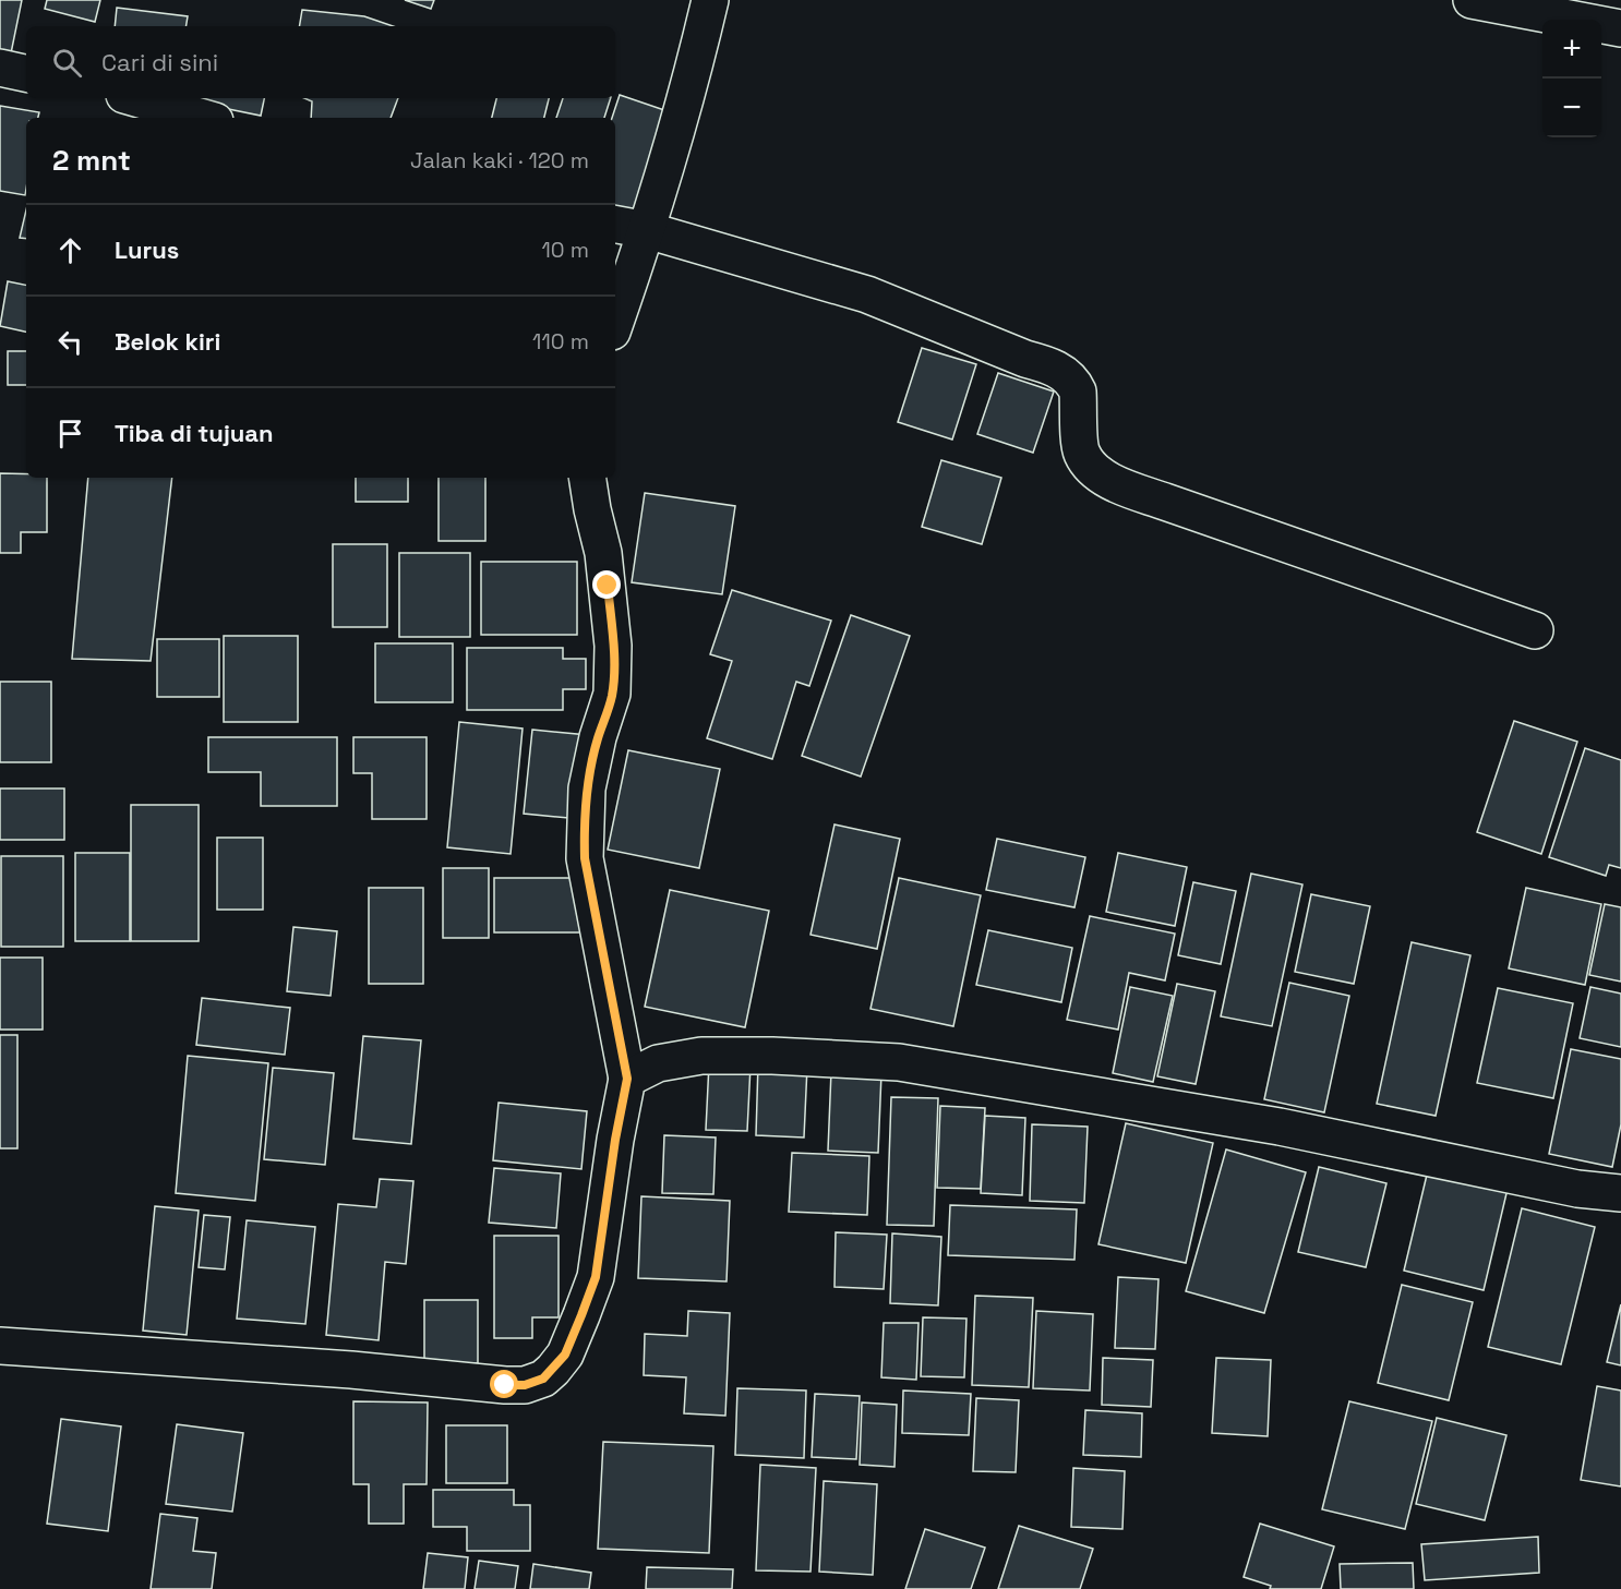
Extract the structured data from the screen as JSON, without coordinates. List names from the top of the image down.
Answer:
{
  "page": {
    "map_buttons": ["+", "−"],
    "search": "Cari di sini",
    "heading": ["2 mnt", "Jalan kaki · 120 m"],
    "list": [
      ["Lurus", "10 m"],
      ["Belok kiri", "110 m"],
      "Tiba di tujuan"
    ]
  }
}
